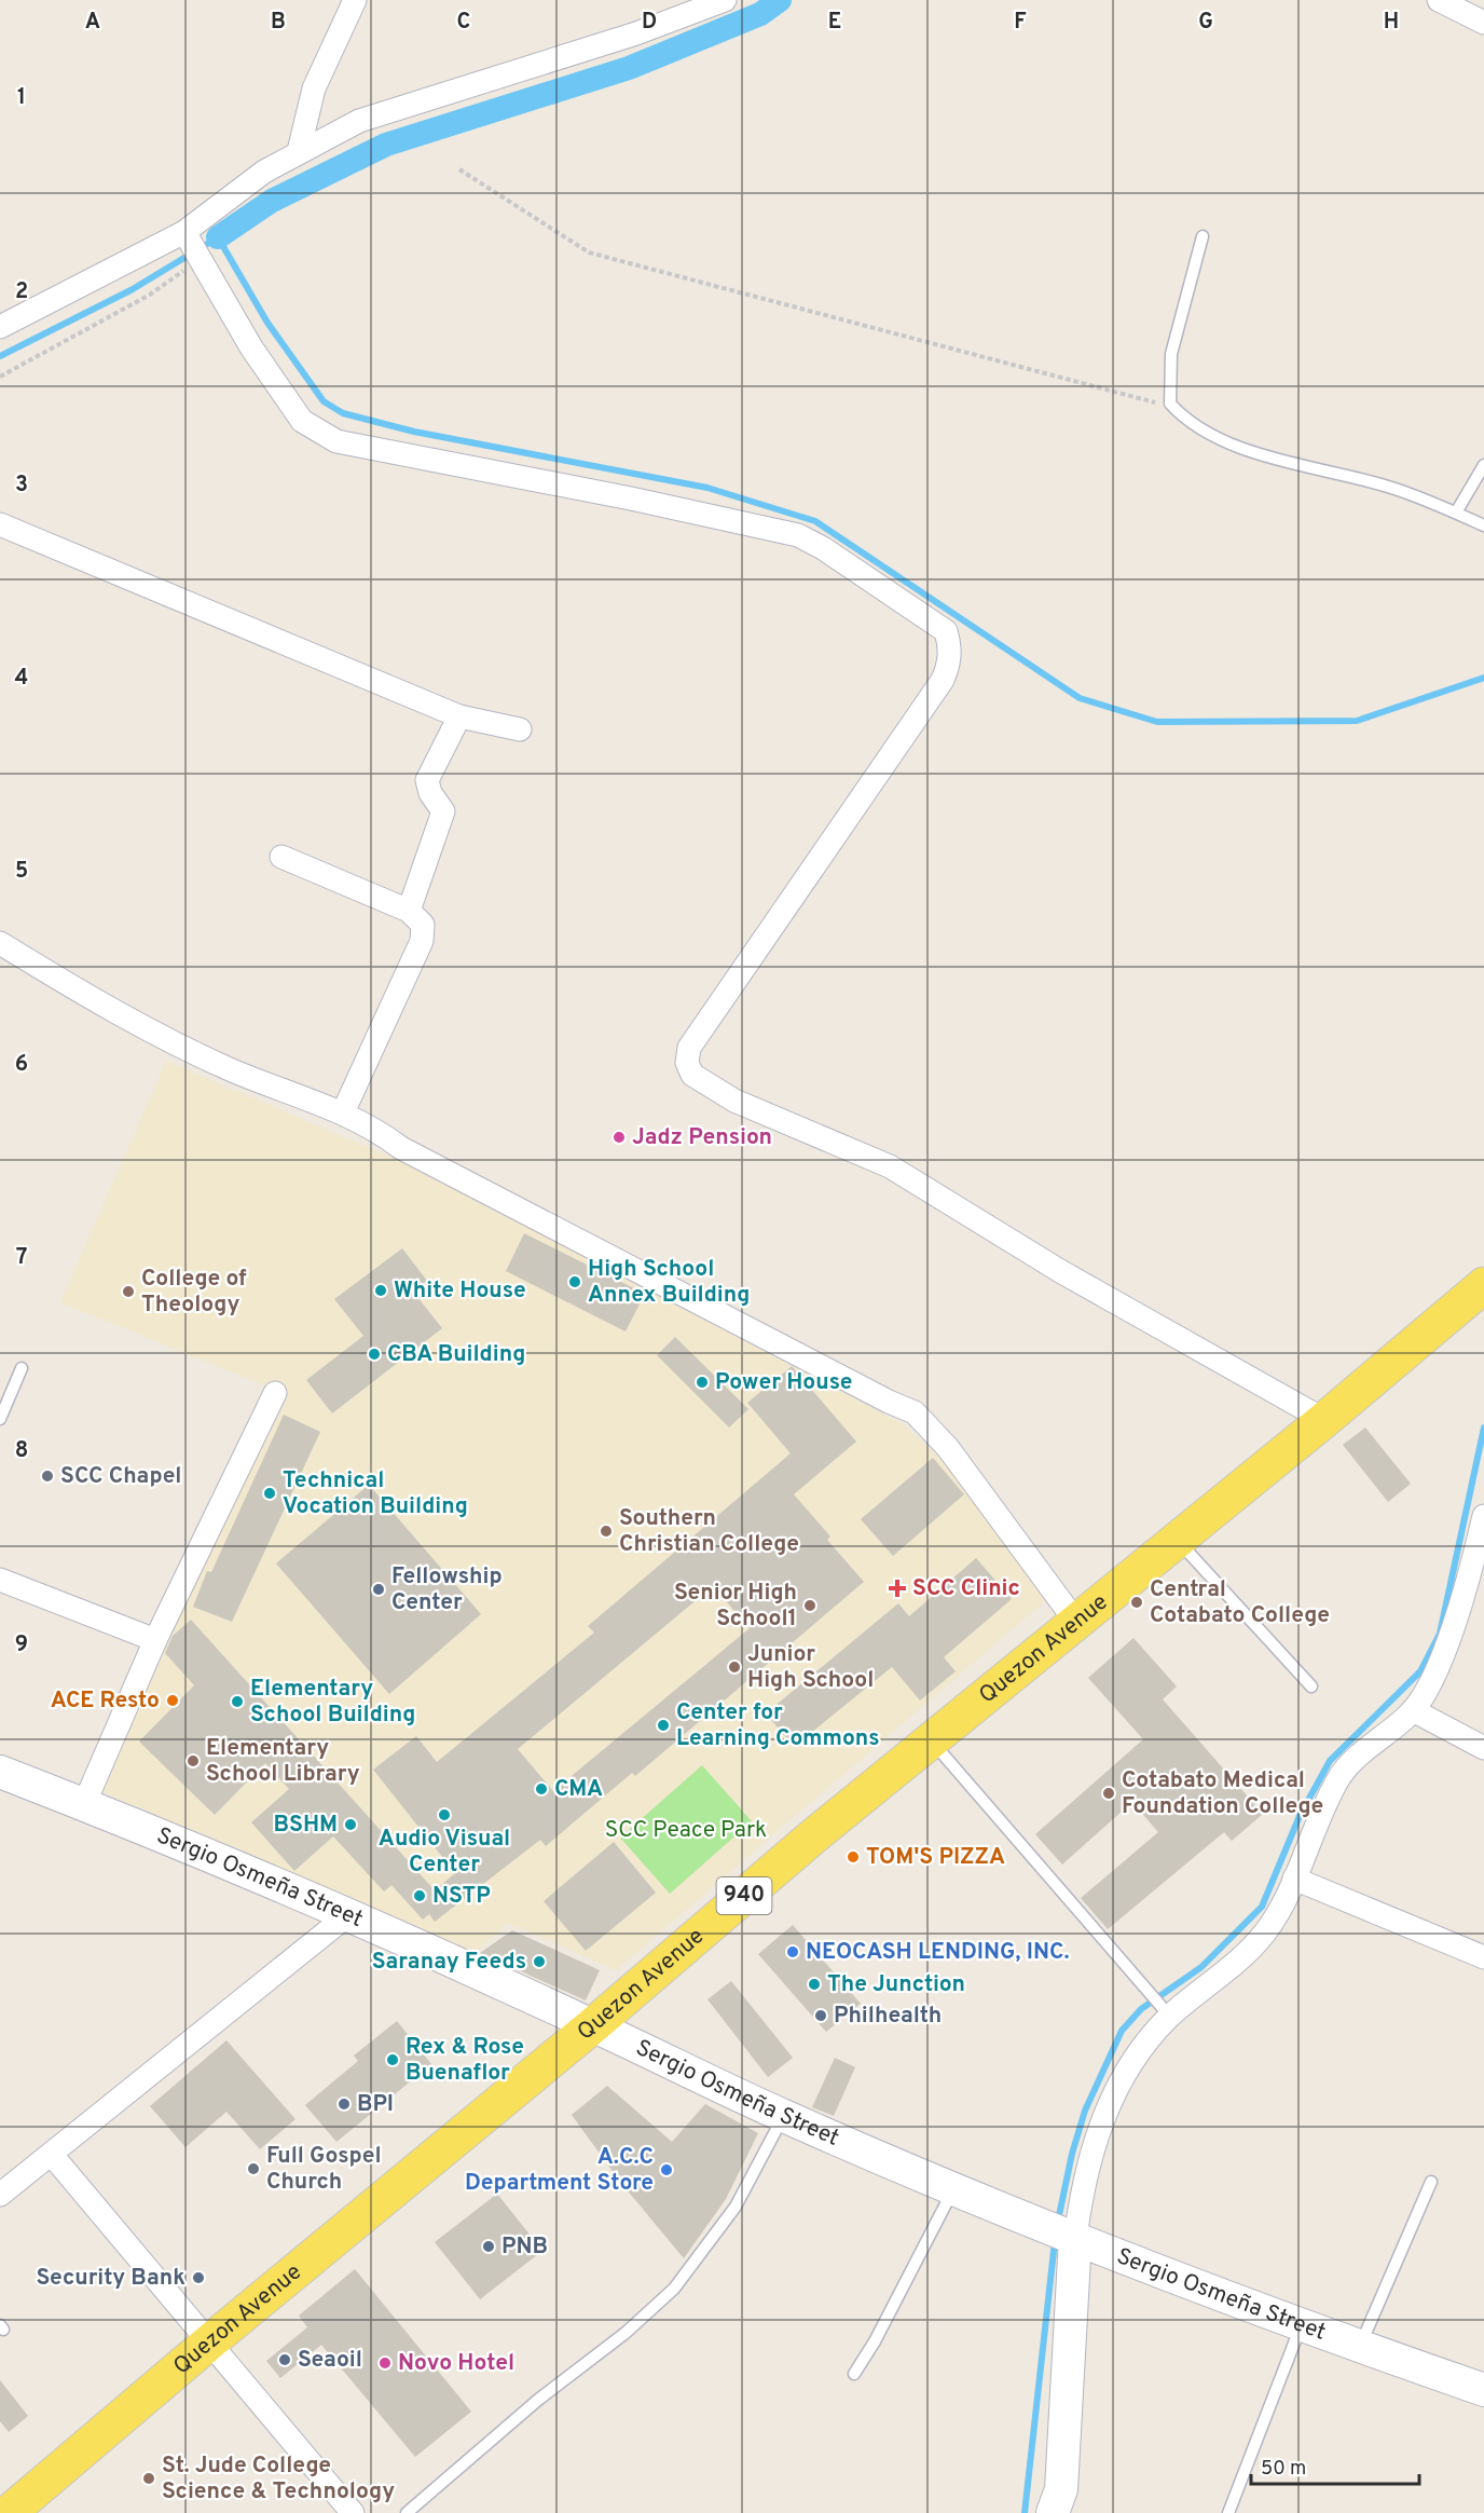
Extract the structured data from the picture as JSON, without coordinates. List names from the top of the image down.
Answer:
{
  "streets": {
    "main road": ["Quezon Avenue", "940"],
    "street": ["Sergio Osmeña Street"]
  },
  "crossings": [
    ["Quezon Avenue", "Sergio Osmeña Street"]
  ],
  "parks": ["SCC Peace Park"],
  "places": {
    "other": [
      "Jadz Pension",
      "High School Annex Building",
      "White House",
      "College of Theology",
      "CBA Building",
      "Power House",
      "SCC Chapel",
      "Technical Vocation Building",
      "Southern Christian College",
      "Fellowship Center",
      "Central Cotabato College",
      "Senior High School1",
      "Junior High School",
      "ACE Resto",
      "Elementary School Building",
      "Center for Learning Commons",
      "Elementary School Library",
      "CMA",
      "Cotabato Medical Foundation College",
      "Audio Visual Center",
      "BSHM",
      "TOM'S PIZZA",
      "NSTP",
      "NEOCASH LENDING, INC.",
      "Saranay Feeds",
      "The Junction",
      "Philhealth",
      "Rex & Rose Buenaflor",
      "BPI",
      "Full Gospel Church",
      "A.C.C Department Store",
      "PNB",
      "Security Bank",
      "Seaoil",
      "Novo Hotel",
      "St. Jude College Science & Technology"
    ],
    "health": ["SCC Clinic"]
  },
  "scale_bar": "50 m",
  "grid": {
    "columns": [
      "A",
      "B",
      "C",
      "D",
      "E",
      "F",
      "G",
      "H"
    ],
    "rows": [
      "1",
      "2",
      "3",
      "4",
      "5",
      "6",
      "7",
      "8",
      "9"
    ]
  }
}
